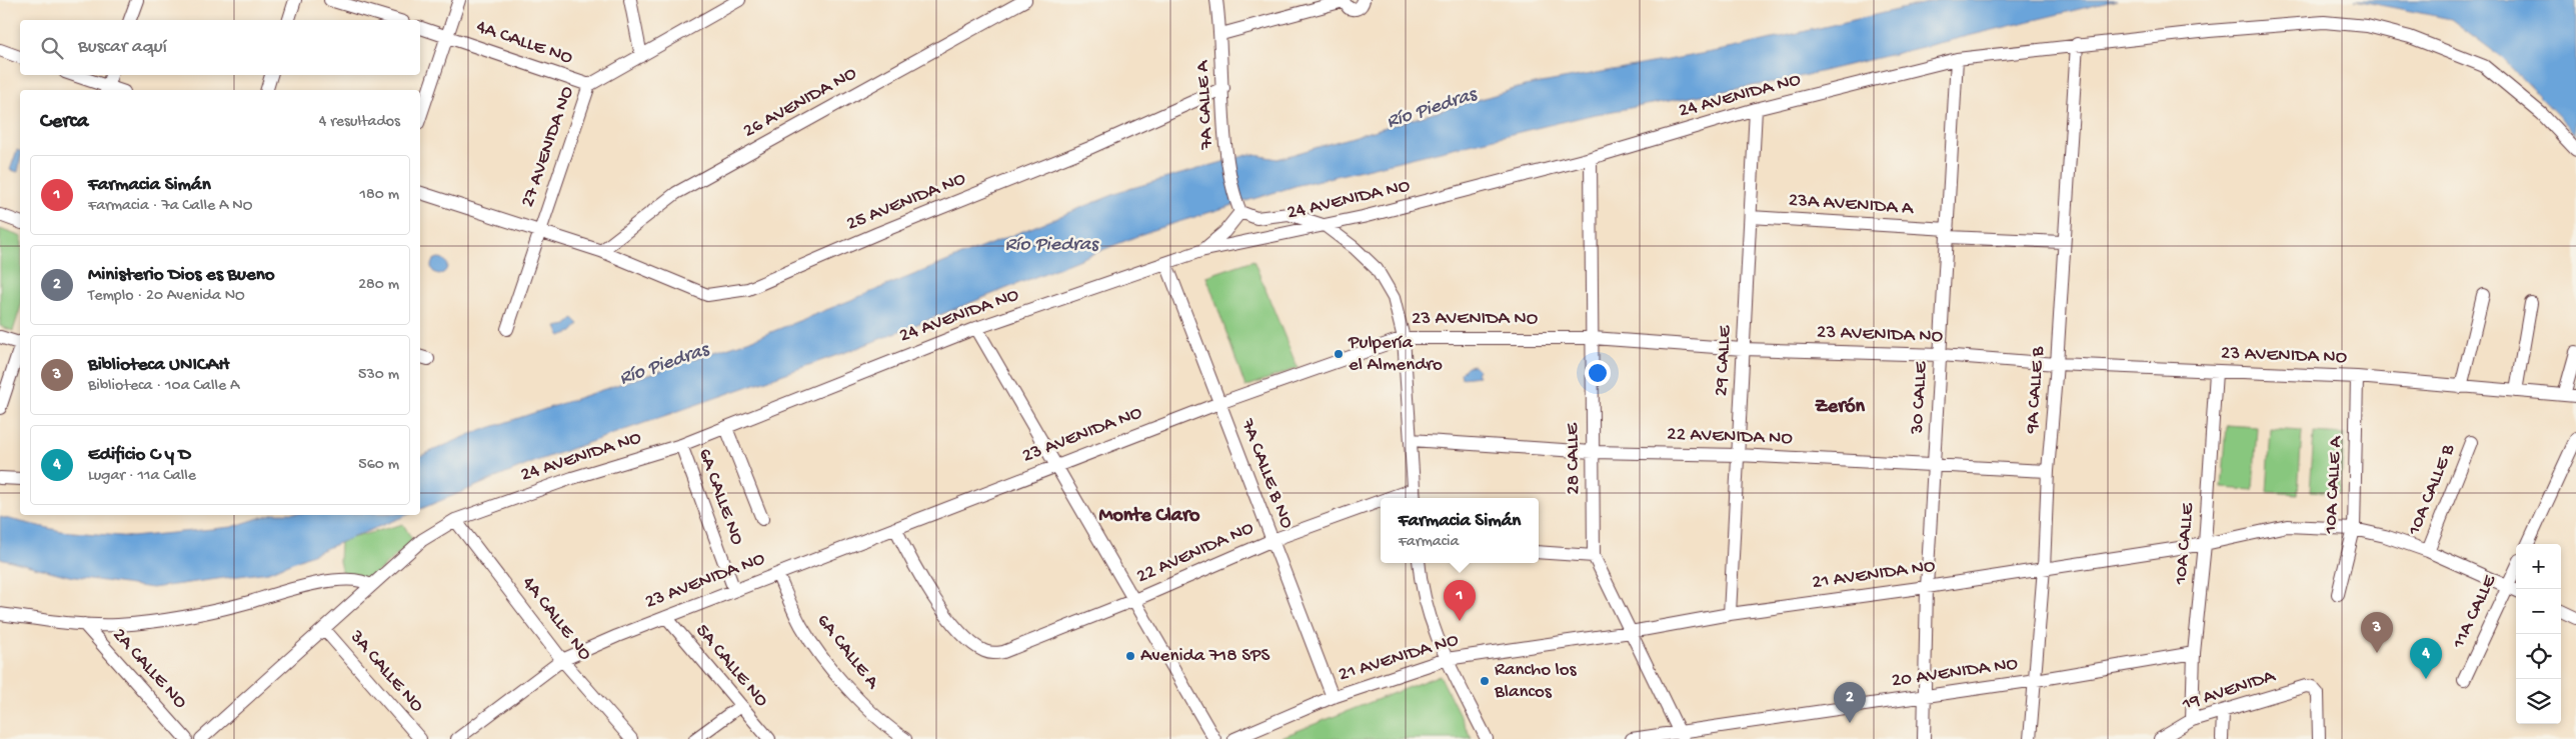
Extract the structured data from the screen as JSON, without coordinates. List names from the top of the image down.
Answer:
{
  "streets": {
    "street": [
      "4A CALLE NO",
      "24 AVENIDA NO",
      "26 AVENIDA NO",
      "7A CALLE A",
      "27 AVENIDA NO",
      "25 AVENIDA NO",
      "23A AVENIDA A",
      "23 AVENIDA NO",
      "29 CALLE",
      "9A CALLE B",
      "30 CALLE",
      "22 AVENIDA NO",
      "28 CALLE",
      "7A CALLE B NO",
      "10A CALLE A",
      "10A CALLE B",
      "6A CALLE NO",
      "10A CALLE",
      "21 AVENIDA NO",
      "11A CALLE",
      "6A CALLE A",
      "5A CALLE NO",
      "2A CALLE NO",
      "3A CALLE NO",
      "20 AVENIDA NO",
      "19 AVENIDA"
    ]
  },
  "crossings": [
    ["4A CALLE NO", "24 AVENIDA NO"],
    ["4A CALLE NO", "27 AVENIDA NO"],
    ["4A CALLE NO", "23 AVENIDA NO"],
    ["24 AVENIDA NO", "29 CALLE"],
    ["24 AVENIDA NO", "9A CALLE B"],
    ["24 AVENIDA NO", "30 CALLE"],
    ["24 AVENIDA NO", "28 CALLE"],
    ["24 AVENIDA NO", "7A CALLE B NO"],
    ["24 AVENIDA NO", "6A CALLE NO"],
    ["24 AVENIDA NO", "3A CALLE NO"],
    ["26 AVENIDA NO", "25 AVENIDA NO"],
    ["7A CALLE A", "25 AVENIDA NO"],
    ["23A AVENIDA A", "29 CALLE"],
    ["23A AVENIDA A", "9A CALLE B"],
    ["23A AVENIDA A", "30 CALLE"],
    ["23 AVENIDA NO", "29 CALLE"],
    ["23 AVENIDA NO", "9A CALLE B"],
    ["23 AVENIDA NO", "30 CALLE"],
    ["23 AVENIDA NO", "22 AVENIDA NO"],
    ["23 AVENIDA NO", "28 CALLE"],
    ["23 AVENIDA NO", "7A CALLE B NO"],
    ["23 AVENIDA NO", "10A CALLE A"],
    ["23 AVENIDA NO", "6A CALLE NO"],
    ["23 AVENIDA NO", "10A CALLE"],
    ["23 AVENIDA NO", "6A CALLE A"],
    ["23 AVENIDA NO", "5A CALLE NO"],
    ["29 CALLE", "22 AVENIDA NO"],
    ["29 CALLE", "21 AVENIDA NO"],
    ["9A CALLE B", "22 AVENIDA NO"],
    ["9A CALLE B", "21 AVENIDA NO"],
    ["9A CALLE B", "20 AVENIDA NO"],
    ["30 CALLE", "22 AVENIDA NO"],
    ["30 CALLE", "21 AVENIDA NO"],
    ["30 CALLE", "20 AVENIDA NO"],
    ["22 AVENIDA NO", "28 CALLE"],
    ["22 AVENIDA NO", "7A CALLE B NO"],
    ["28 CALLE", "21 AVENIDA NO"],
    ["28 CALLE", "20 AVENIDA NO"],
    ["7A CALLE B NO", "21 AVENIDA NO"],
    ["10A CALLE A", "21 AVENIDA NO"],
    ["10A CALLE B", "21 AVENIDA NO"],
    ["10A CALLE", "21 AVENIDA NO"],
    ["10A CALLE", "20 AVENIDA NO"],
    ["10A CALLE", "19 AVENIDA"],
    ["21 AVENIDA NO", "11A CALLE"]
  ],
  "districts": ["Zerón", "Monte Claro"],
  "water": ["Río Piedras"],
  "places": ["Pulpería el Almendro", "Avenida 718 SPS", "Rancho los Blancos"],
  "page": {
    "search": "Buscar aquí",
    "heading": ["Cerca", "4 resultados"],
    "list": [
      {
        "mark": "1",
        "name": "Farmacia Simán",
        "note": "Farmacia · 7a Calle A NO",
        "value": "180 m"
      },
      {
        "mark": "2",
        "name": "Ministerio Dios es Bueno",
        "note": "Templo · 20 Avenida NO",
        "value": "280 m"
      },
      {
        "mark": "3",
        "name": "Biblioteca UNICAH",
        "note": "Biblioteca · 10a Calle A",
        "value": "530 m"
      },
      {
        "mark": "4",
        "name": "Edificio C y D",
        "note": "Lugar · 11a Calle",
        "value": "560 m"
      }
    ],
    "popup": ["Farmacia Simán", "Farmacia"],
    "map_buttons": ["+", "−"],
    "pins": [
      "1",
      "3",
      "4",
      "2"
    ]
  }
}
